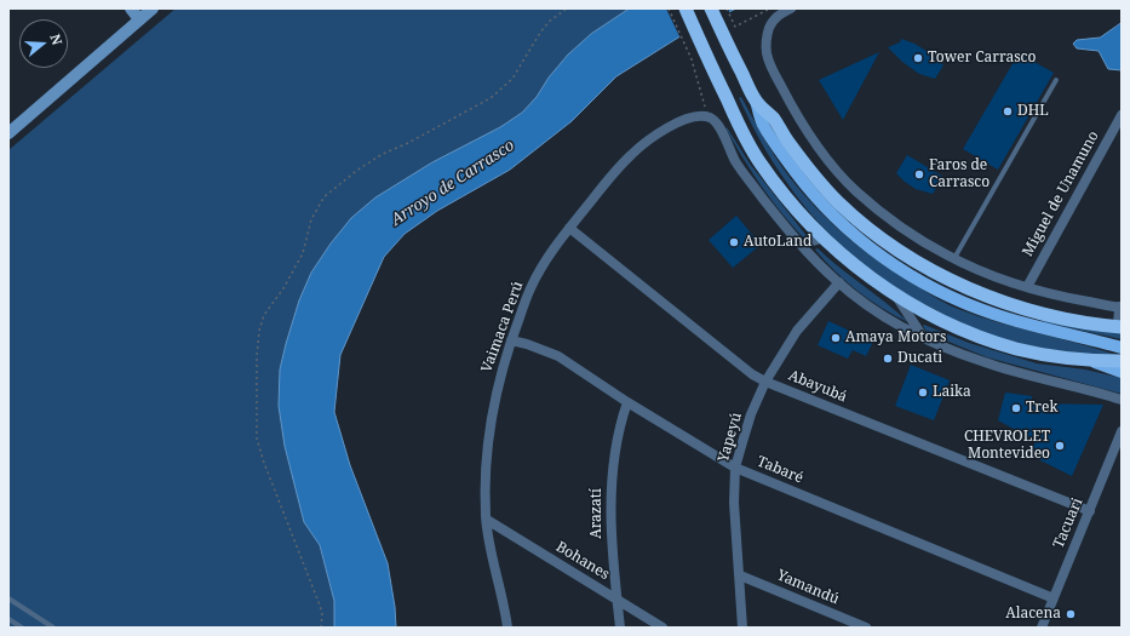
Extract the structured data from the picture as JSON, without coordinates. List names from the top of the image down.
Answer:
{
  "streets": {
    "street": [
      "Miguel de Unamuno",
      "Vaimaca Perú",
      "Abayubá",
      "Yapeyú",
      "Tabaré",
      "Arazatí",
      "Tacuari",
      "Bohanes",
      "Yamandú"
    ]
  },
  "crossings": [
    ["Vaimaca Perú", "Abayubá"],
    ["Vaimaca Perú", "Tabaré"],
    ["Vaimaca Perú", "Bohanes"],
    ["Abayubá", "Yapeyú"],
    ["Abayubá", "Tacuari"],
    ["Yapeyú", "Tabaré"],
    ["Yapeyú", "Yamandú"],
    ["Tabaré", "Arazatí"],
    ["Tabaré", "Tacuari"],
    ["Arazatí", "Bohanes"]
  ],
  "water": ["Arroyo de Carrasco"],
  "places": [
    "Tower Carrasco",
    "DHL",
    "Faros de Carrasco",
    "AutoLand",
    "Amaya Motors",
    "Ducati",
    "Laika",
    "Trek",
    "CHEVROLET Montevideo",
    "Alacena"
  ],
  "north": "right"
}
